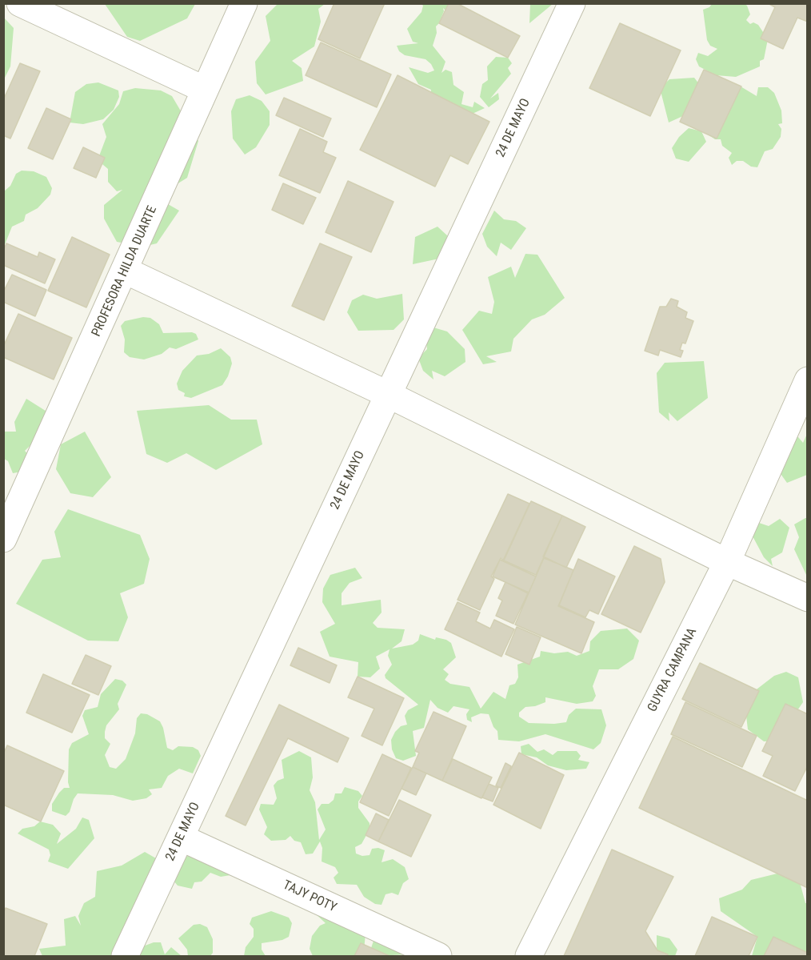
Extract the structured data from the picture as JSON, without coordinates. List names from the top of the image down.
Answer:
{
  "streets": {
    "street": [
      "24 DE MAYO",
      "PROFESORA HILDA DUARTE",
      "GUYRA CAMPANA",
      "TAJY POTY"
    ]
  },
  "crossings": [
    ["24 DE MAYO", "TAJY POTY"]
  ]
}
